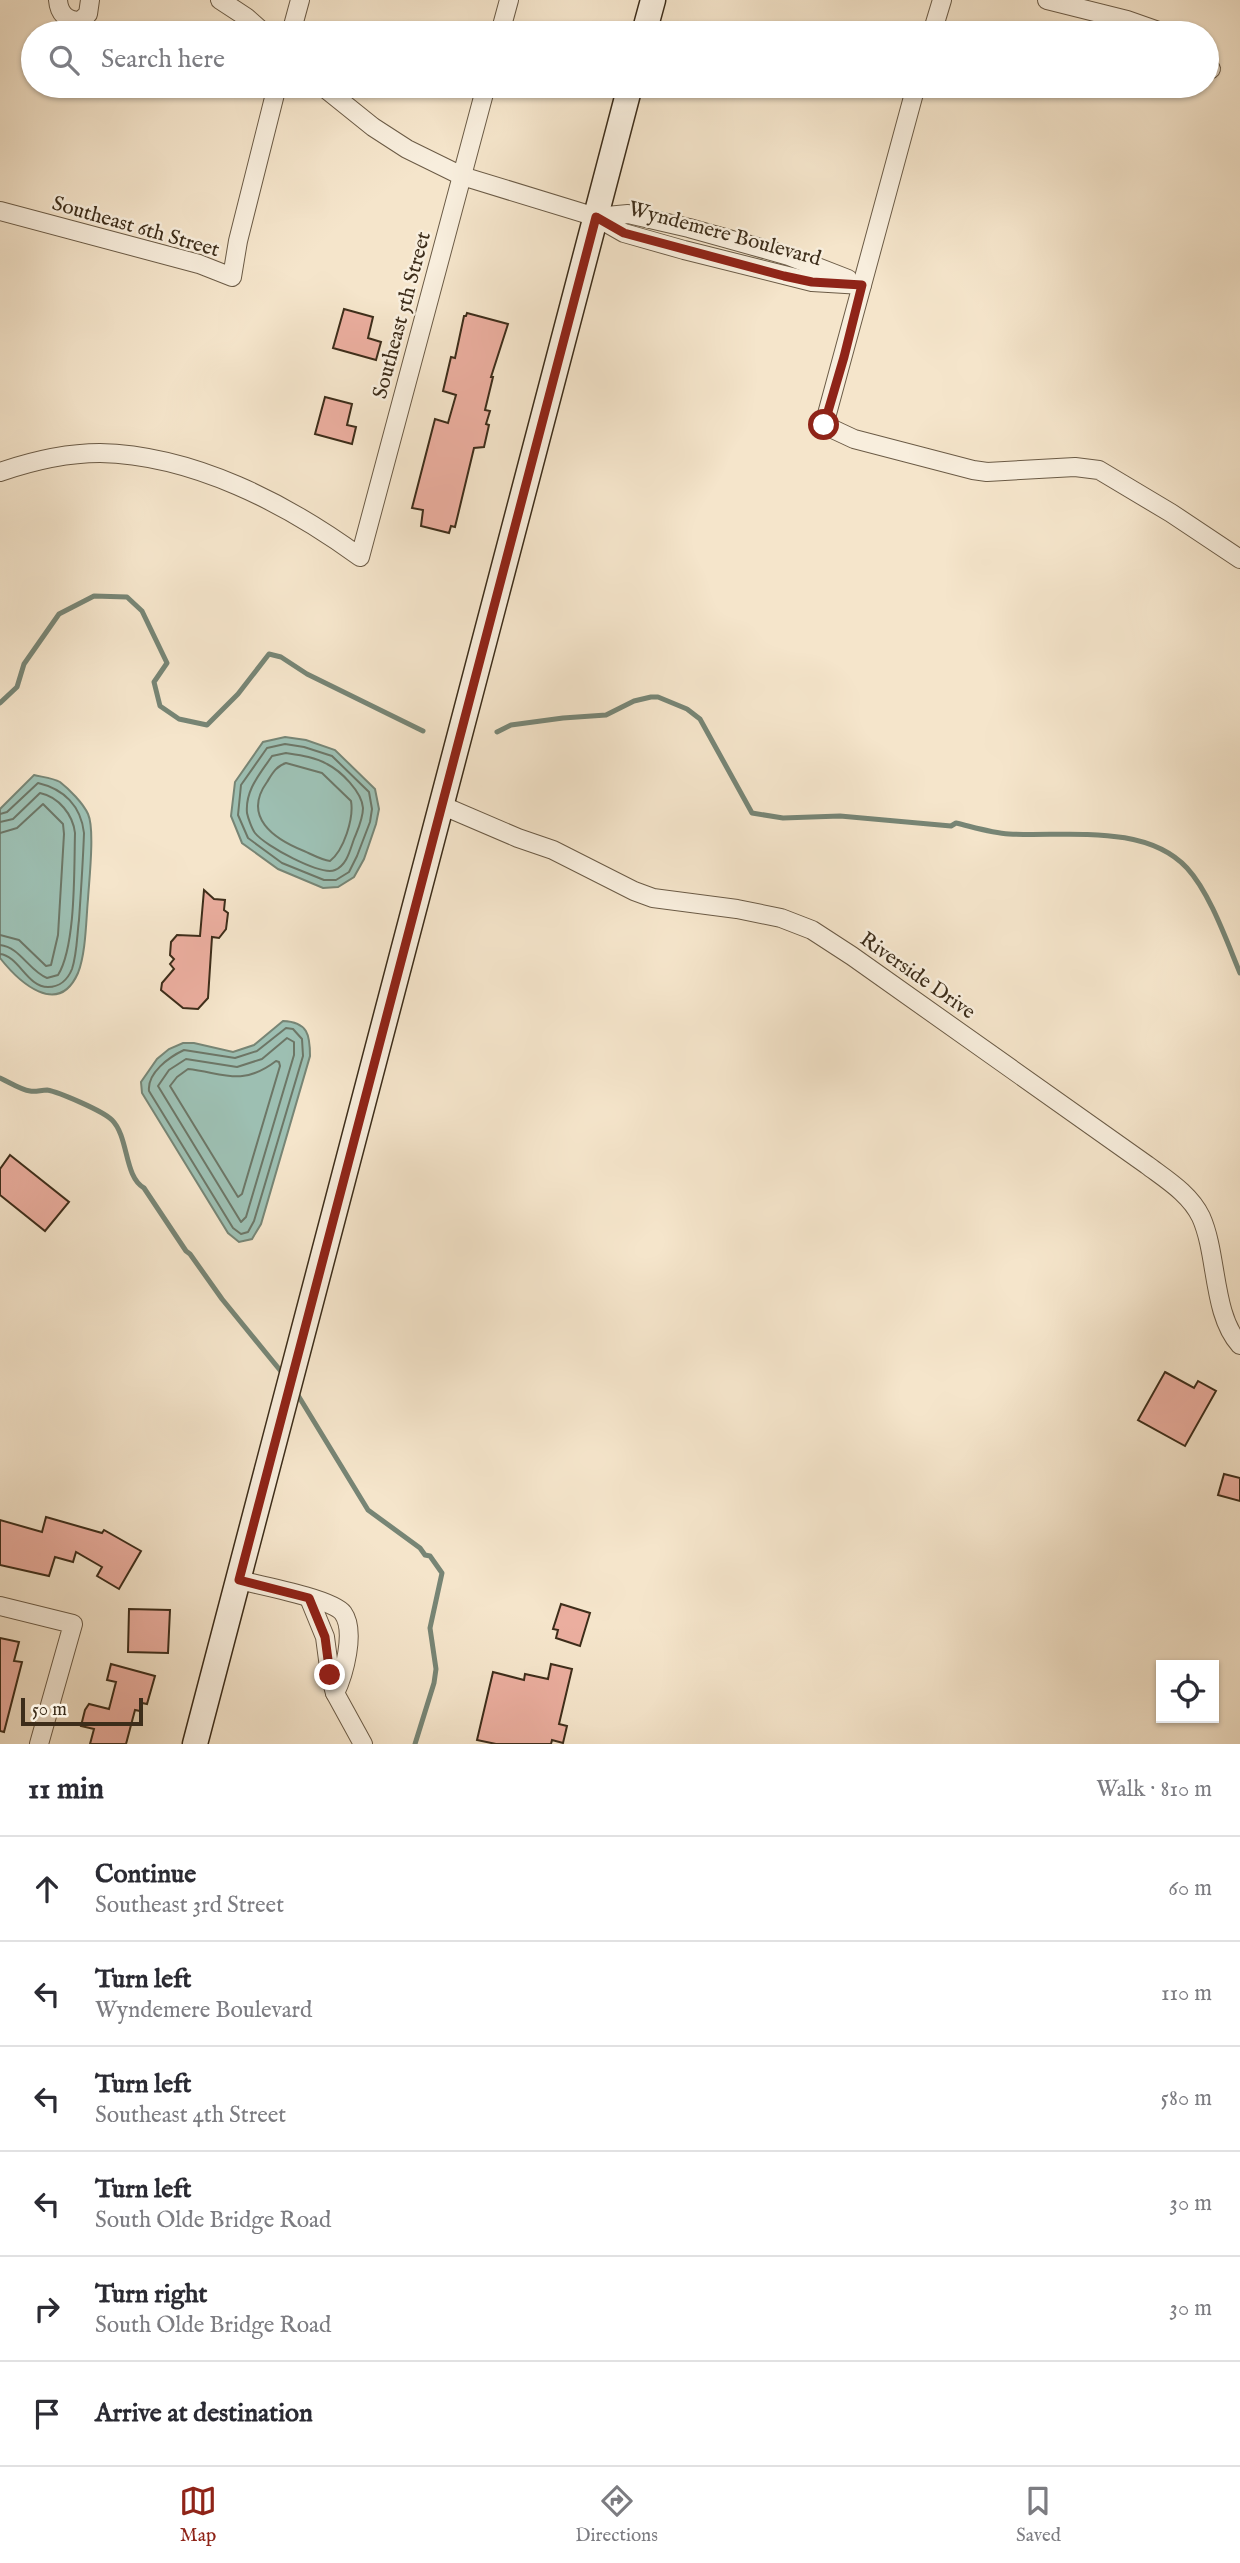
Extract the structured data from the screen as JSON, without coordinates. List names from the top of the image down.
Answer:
{
  "streets": {
    "street": [
      "Southeast 6th Street",
      "Wyndemere Boulevard",
      "Southeast 5th Street",
      "Riverside Drive"
    ]
  },
  "crossings": [
    ["Wyndemere Boulevard", "Southeast 5th Street"]
  ],
  "scale_bar": "50 m",
  "page": {
    "search": "Search here",
    "scale": "50 m",
    "heading": ["11 min", "Walk · 810 m"],
    "list": [
      ["Continue", "Southeast 3rd Street", "60 m"],
      ["Turn left", "Wyndemere Boulevard", "110 m"],
      ["Turn left", "Southeast 4th Street", "580 m"],
      ["Turn left", "South Olde Bridge Road", "30 m"],
      ["Turn right", "South Olde Bridge Road", "30 m"],
      "Arrive at destination"
    ],
    "nav": ["Map", "Directions", "Saved"]
  }
}
